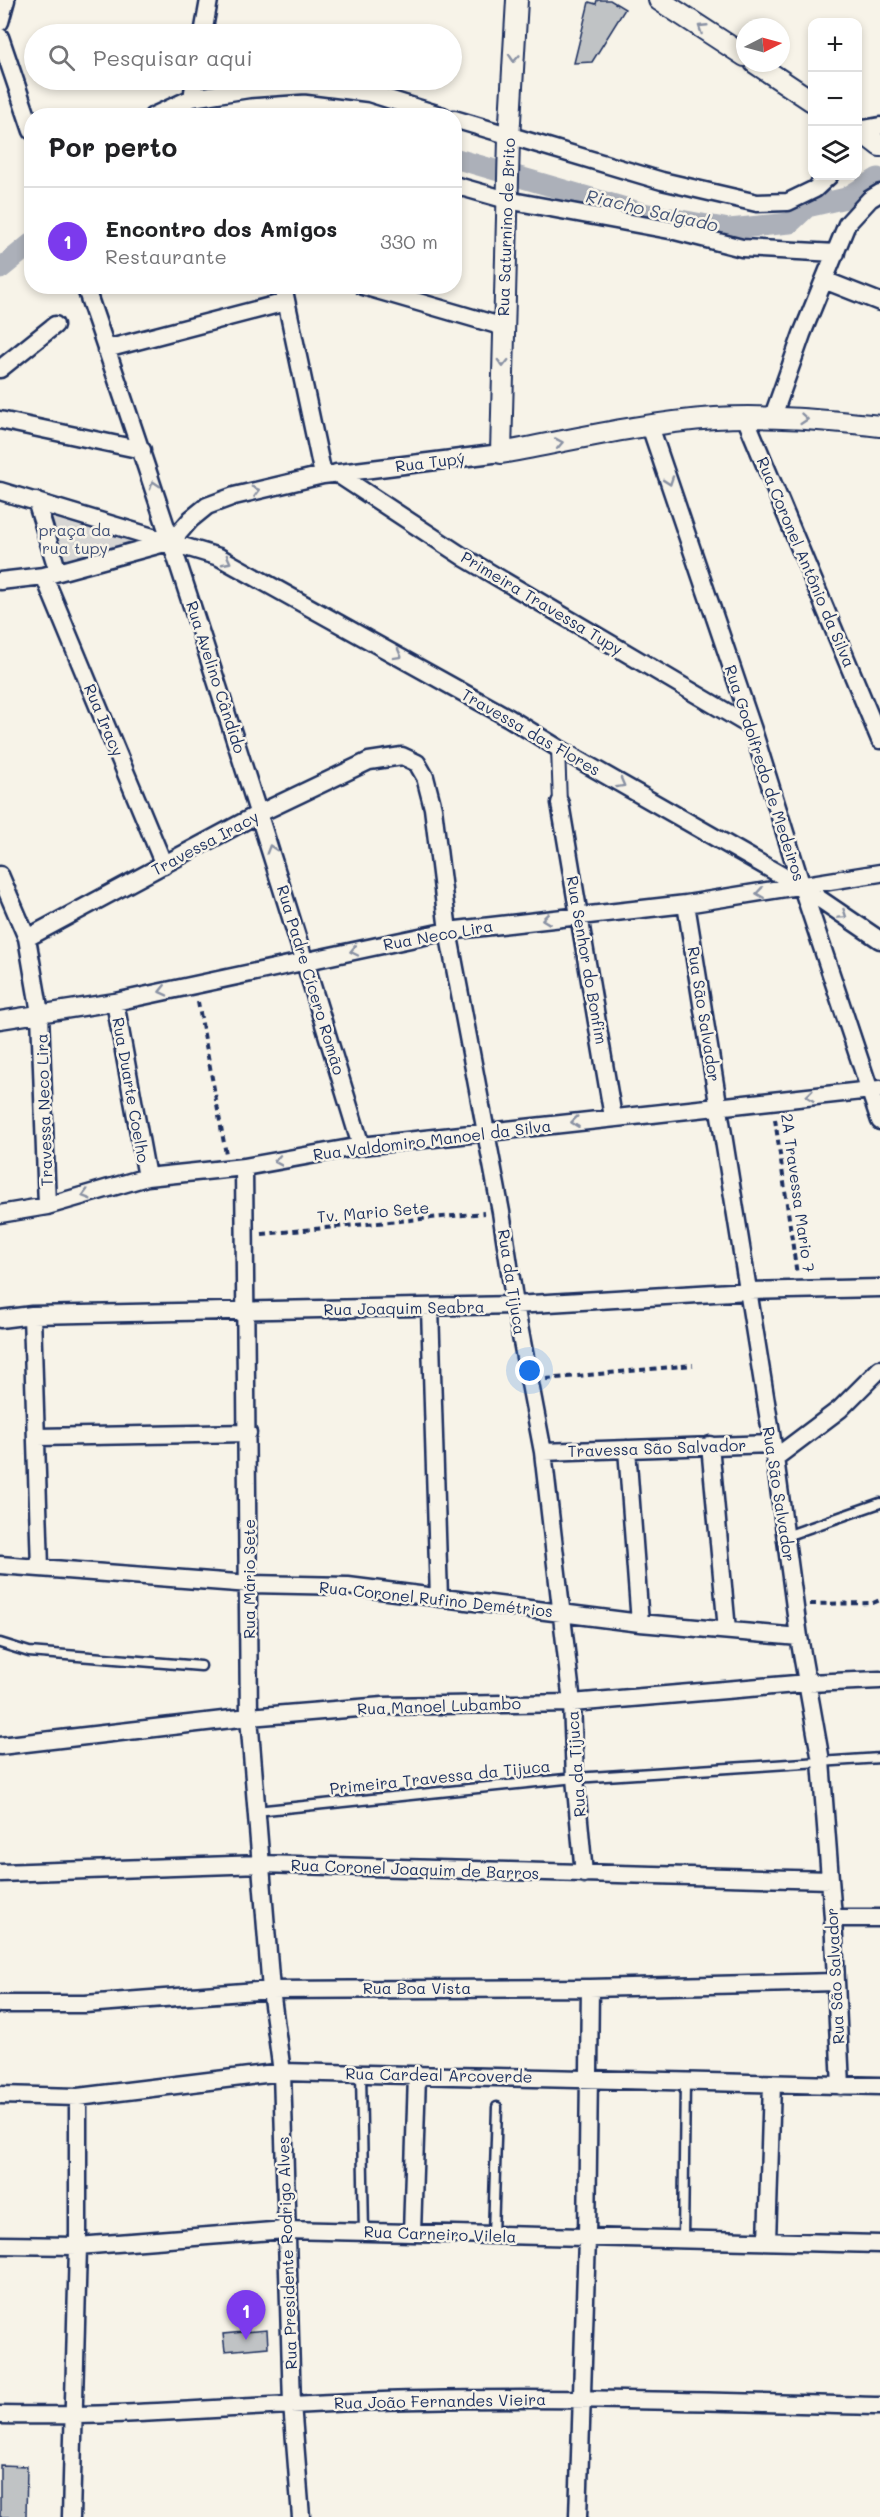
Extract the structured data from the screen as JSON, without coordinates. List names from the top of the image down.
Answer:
{
  "streets": {
    "street": [
      "Rua Saturnino de Brito",
      "Rua Tupý",
      "Rua Coronel Antônio da Silva",
      "Primeira Travessa Tupy",
      "Rua Avelino Cândido",
      "Rua Iracy",
      "Travessa das Flores",
      "Rua Godolfredo de Medeiros",
      "Travessa Iracy",
      "Rua Neco Lira",
      "Rua Senhor do Bonfim",
      "Rua Padre Cícero Romão",
      "Rua São Salvador",
      "Rua Duarte Coelho",
      "Travessa Neco Lira",
      "Rua Valdomiro Manoel da Silva",
      "Rua da Tijuca",
      "Rua Joaquim Seabra",
      "Travessa São Salvador",
      "Rua Mário Sete",
      "Rua Coronel Rufino Demétrios",
      "Rua Manoel Lubambo",
      "Rua Coronel Joaquim de Barros",
      "Rua Boa Vista",
      "Rua Cardeal Arcoverde",
      "Rua Carneiro Vilela",
      "Rua Presidente Rodrigo Alves",
      "Rua João Fernandes Vieira"
    ],
    "lane": ["Primeira Travessa da Tijuca"],
    "path": ["2A Travessa Mario 7", "Tv. Mario Sete"]
  },
  "crossings": [
    ["Rua Saturnino de Brito", "Rua Tupý"],
    ["Rua Tupý", "Rua Coronel Antônio da Silva"],
    ["Rua Tupý", "Primeira Travessa Tupy"],
    ["Rua Tupý", "Rua Avelino Cândido"],
    ["Rua Tupý", "Travessa das Flores"],
    ["Rua Tupý", "Rua Godolfredo de Medeiros"],
    ["Primeira Travessa Tupy", "Rua Godolfredo de Medeiros"],
    ["Rua Avelino Cândido", "Travessa das Flores"],
    ["Rua Avelino Cândido", "Travessa Iracy"],
    ["Rua Avelino Cândido", "Rua Padre Cícero Romão"],
    ["Rua Iracy", "Travessa das Flores"],
    ["Rua Iracy", "Travessa Iracy"],
    ["Travessa das Flores", "Rua Godolfredo de Medeiros"],
    ["Travessa das Flores", "Rua Neco Lira"],
    ["Rua Godolfredo de Medeiros", "Rua Neco Lira"],
    ["Rua Godolfredo de Medeiros", "Rua Valdomiro Manoel da Silva"],
    ["Travessa Iracy", "Rua Padre Cícero Romão"],
    ["Travessa Iracy", "Travessa Neco Lira"],
    ["Travessa Iracy", "Rua da Tijuca"],
    ["Rua Neco Lira", "Rua Senhor do Bonfim"],
    ["Rua Neco Lira", "Rua Padre Cícero Romão"],
    ["Rua Neco Lira", "Rua São Salvador"],
    ["Rua Neco Lira", "Rua Duarte Coelho"],
    ["Rua Neco Lira", "Travessa Neco Lira"],
    ["Rua Neco Lira", "Rua da Tijuca"],
    ["Rua Senhor do Bonfim", "Rua Valdomiro Manoel da Silva"],
    ["Rua Padre Cícero Romão", "Rua Valdomiro Manoel da Silva"],
    ["Rua São Salvador", "Rua Valdomiro Manoel da Silva"],
    ["Rua São Salvador", "Rua Joaquim Seabra"],
    ["Rua São Salvador", "Travessa São Salvador"],
    ["Rua São Salvador", "Rua Coronel Rufino Demétrios"],
    ["Rua São Salvador", "Rua Manoel Lubambo"],
    ["Rua São Salvador", "Primeira Travessa da Tijuca"],
    ["Rua São Salvador", "Rua Coronel Joaquim de Barros"],
    ["Rua São Salvador", "Rua Boa Vista"],
    ["Rua São Salvador", "Rua Cardeal Arcoverde"],
    ["Rua Duarte Coelho", "Rua Valdomiro Manoel da Silva"],
    ["Travessa Neco Lira", "Rua Valdomiro Manoel da Silva"],
    ["Rua Valdomiro Manoel da Silva", "2A Travessa Mario 7"],
    ["Rua Valdomiro Manoel da Silva", "Rua da Tijuca"],
    ["Rua Valdomiro Manoel da Silva", "Rua Mário Sete"],
    ["2A Travessa Mario 7", "Rua Joaquim Seabra"],
    ["Tv. Mario Sete", "Rua da Tijuca"],
    ["Tv. Mario Sete", "Rua Mário Sete"],
    ["Rua da Tijuca", "Rua Joaquim Seabra"],
    ["Rua da Tijuca", "Travessa São Salvador"],
    ["Rua da Tijuca", "Rua Coronel Rufino Demétrios"],
    ["Rua da Tijuca", "Rua Manoel Lubambo"],
    ["Rua da Tijuca", "Primeira Travessa da Tijuca"],
    ["Rua da Tijuca", "Rua Coronel Joaquim de Barros"],
    ["Rua Joaquim Seabra", "Rua Mário Sete"],
    ["Rua Mário Sete", "Rua Coronel Rufino Demétrios"],
    ["Rua Mário Sete", "Rua Manoel Lubambo"],
    ["Rua Mário Sete", "Primeira Travessa da Tijuca"],
    ["Rua Mário Sete", "Rua Coronel Joaquim de Barros"],
    ["Rua Mário Sete", "Rua Boa Vista"],
    ["Rua Mário Sete", "Rua Presidente Rodrigo Alves"],
    ["Rua Boa Vista", "Rua Presidente Rodrigo Alves"],
    ["Rua Cardeal Arcoverde", "Rua Presidente Rodrigo Alves"],
    ["Rua Carneiro Vilela", "Rua Presidente Rodrigo Alves"],
    ["Rua Presidente Rodrigo Alves", "Rua João Fernandes Vieira"]
  ],
  "one_way": [
    "Rua Saturnino de Brito",
    "Rua Tupý",
    "Travessa das Flores",
    "Rua Godolfredo de Medeiros",
    "Rua Neco Lira",
    "Rua Padre Cícero Romão",
    "Rua Valdomiro Manoel da Silva"
  ],
  "water": ["Riacho Salgado"],
  "parks": ["praça da rua tupy"],
  "north": "right",
  "page": {
    "map_buttons": ["+", "−"],
    "search": "Pesquisar aqui",
    "heading": "Por perto",
    "list": [
      {
        "mark": "1",
        "name": "Encontro dos Amigos",
        "note": "Restaurante",
        "value": "330 m"
      }
    ],
    "pins": "1"
  }
}
